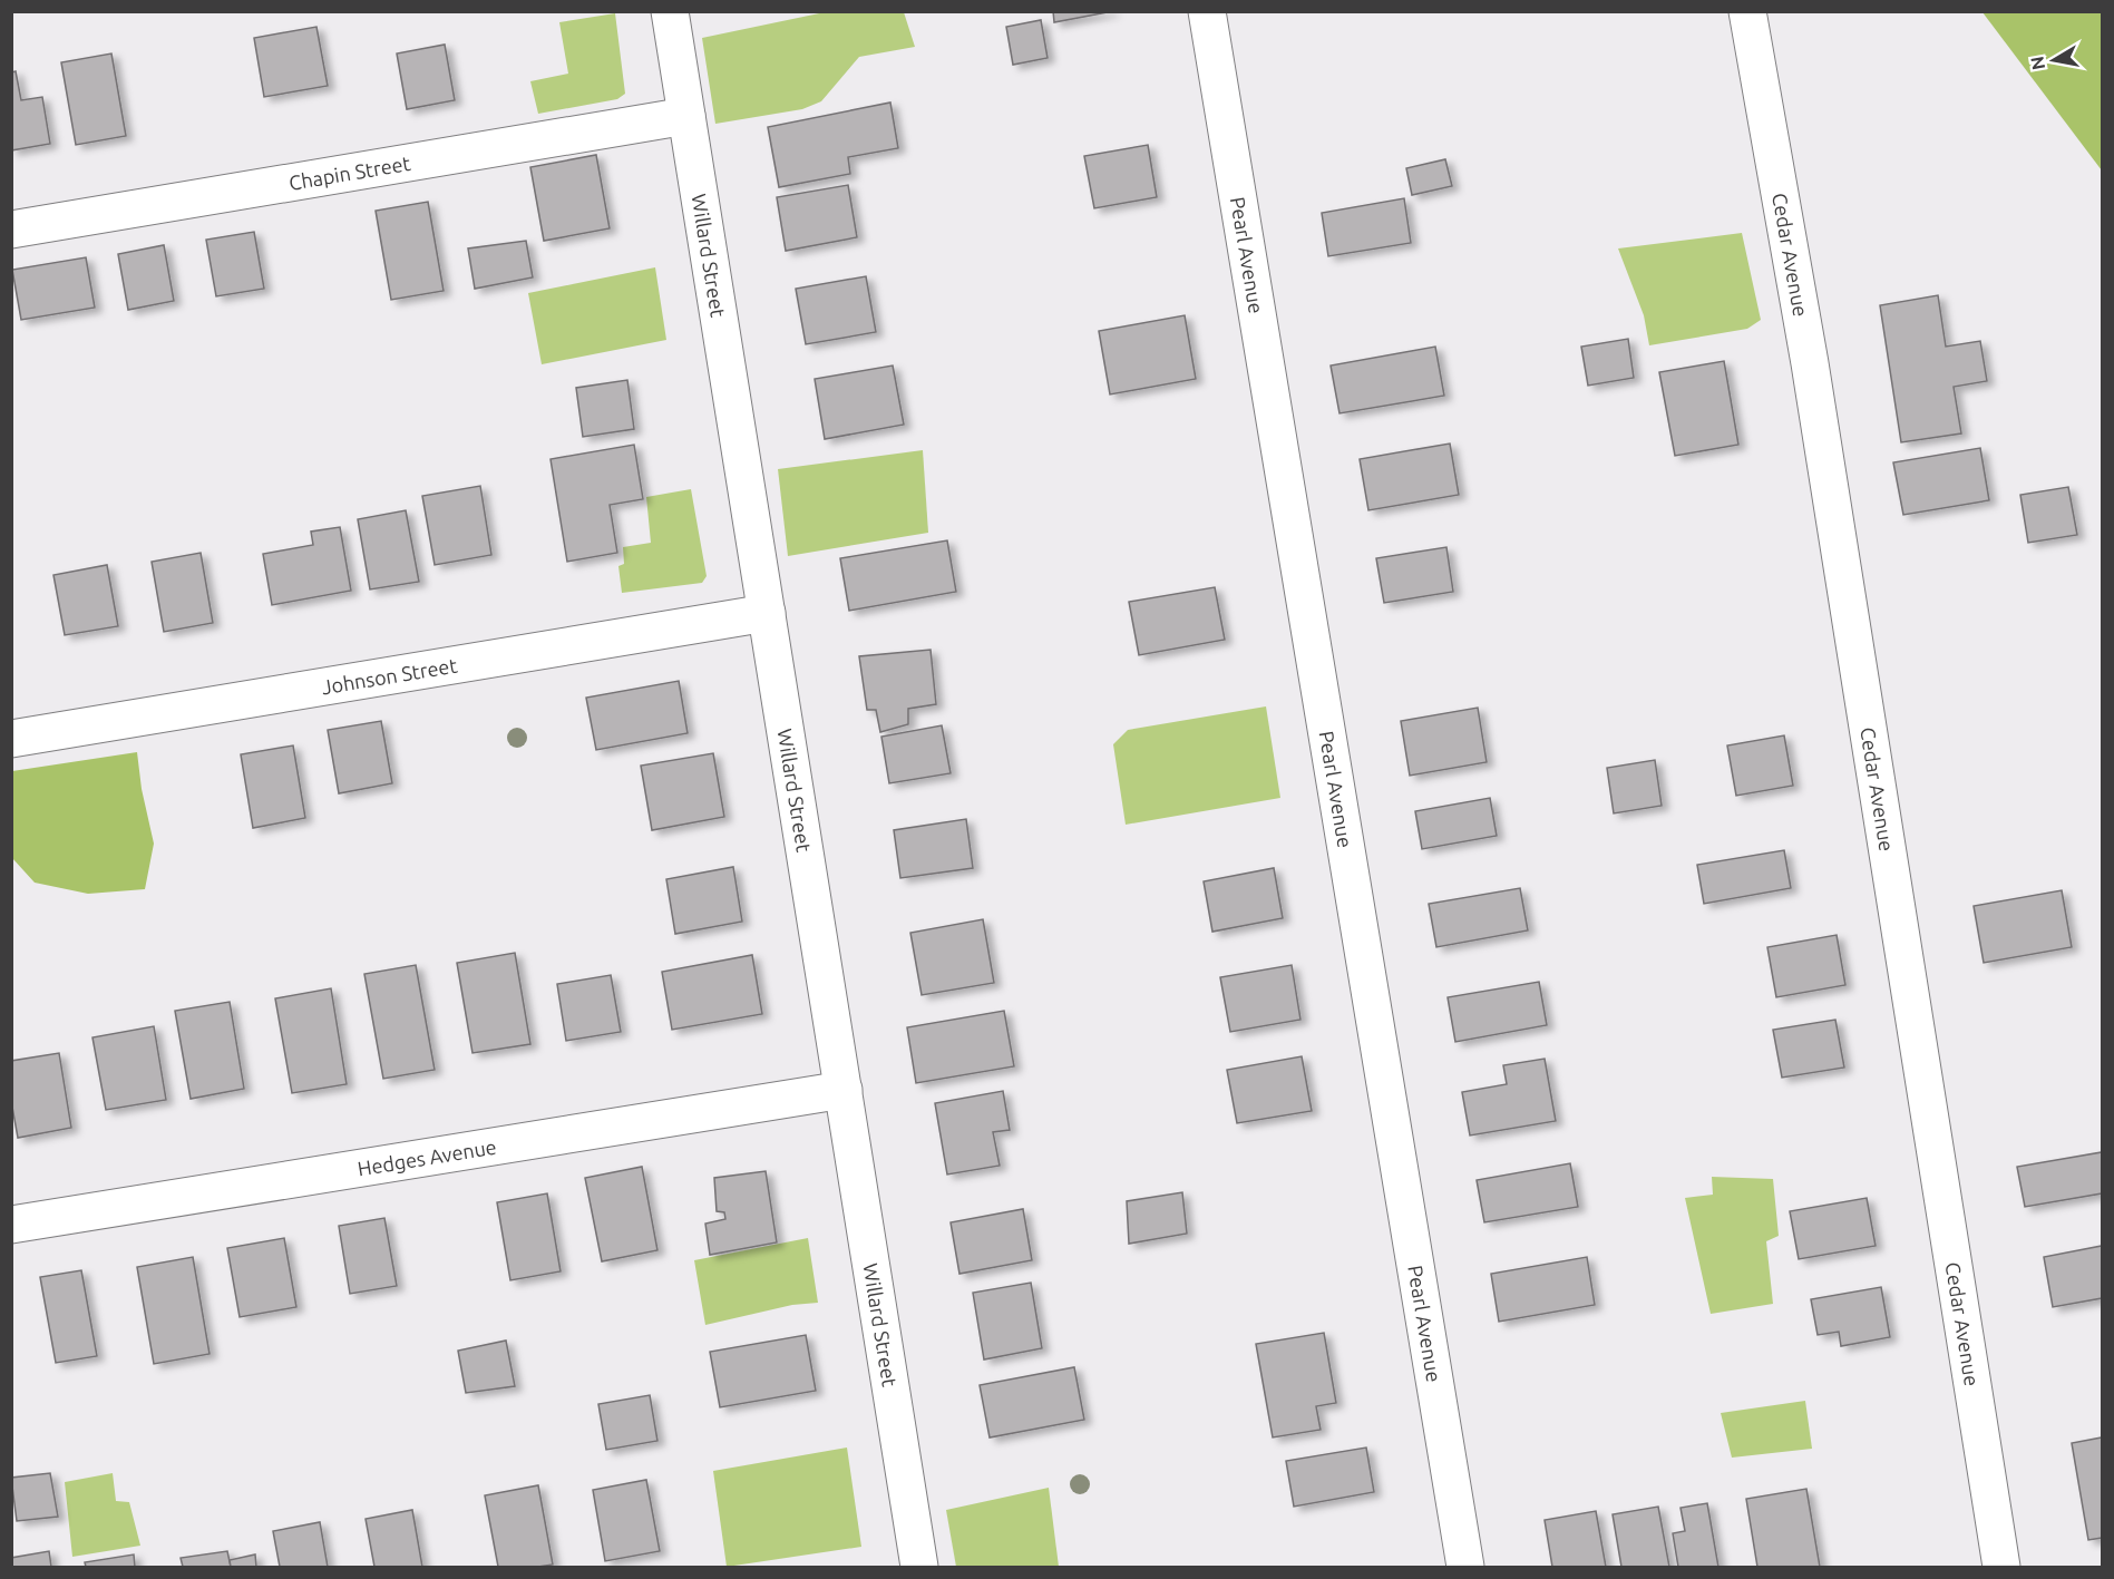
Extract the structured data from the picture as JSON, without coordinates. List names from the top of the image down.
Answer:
{
  "streets": {
    "street": [
      "Chapin Street",
      "Cedar Avenue",
      "Willard Street",
      "Pearl Avenue",
      "Johnson Street",
      "Hedges Avenue"
    ]
  },
  "crossings": [
    ["Chapin Street", "Willard Street"],
    ["Willard Street", "Johnson Street"],
    ["Willard Street", "Hedges Avenue"]
  ],
  "north": "left"
}
